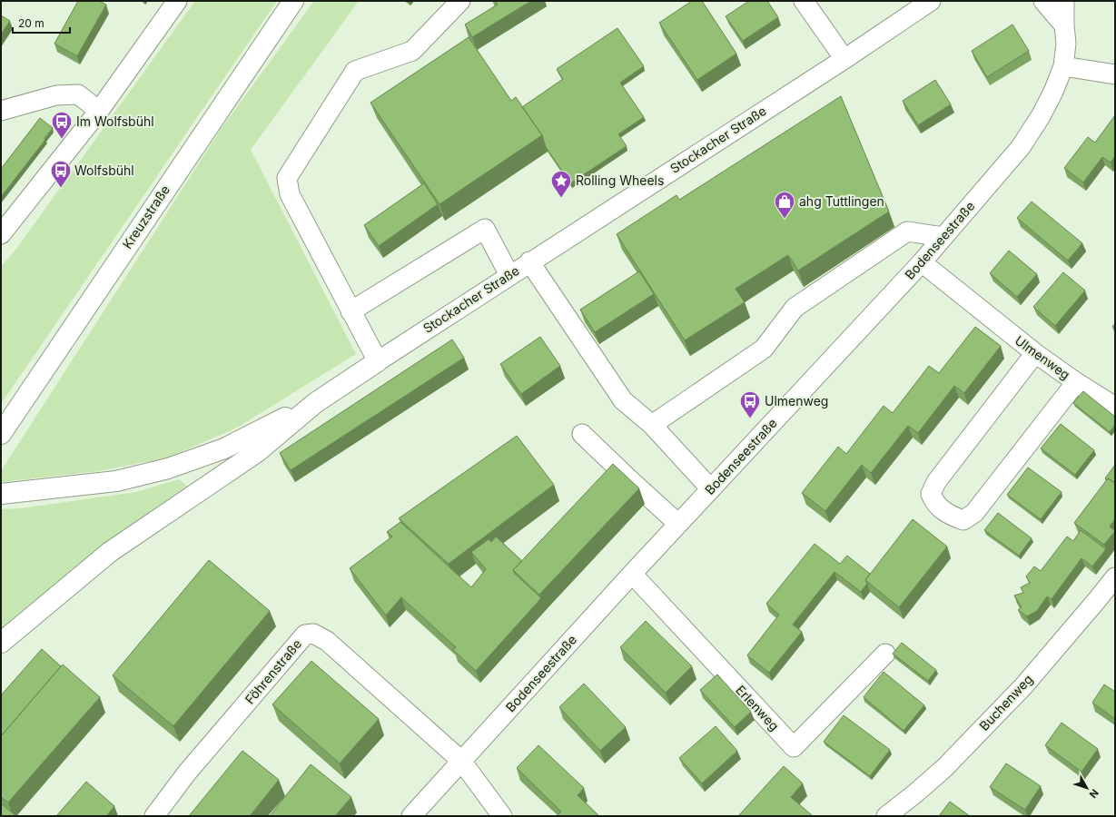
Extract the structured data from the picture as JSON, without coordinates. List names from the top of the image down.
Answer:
{
  "streets": {
    "main road": ["Kreuzstraße"],
    "street": [
      "Stockacher Straße",
      "Bodenseestraße",
      "Ulmenweg",
      "Föhrenstraße",
      "Buchenweg",
      "Erlenweg"
    ]
  },
  "crossings": [
    ["Bodenseestraße", "Ulmenweg"],
    ["Bodenseestraße", "Föhrenstraße"],
    ["Bodenseestraße", "Erlenweg"]
  ],
  "places": {
    "bus stop": ["Im Wolfsbühl", "Wolfsbühl", "Ulmenweg"],
    "place": ["Rolling Wheels"],
    "shop": ["ahg Tuttlingen"]
  },
  "scale_bar": "20 m",
  "north": "bottom right"
}
